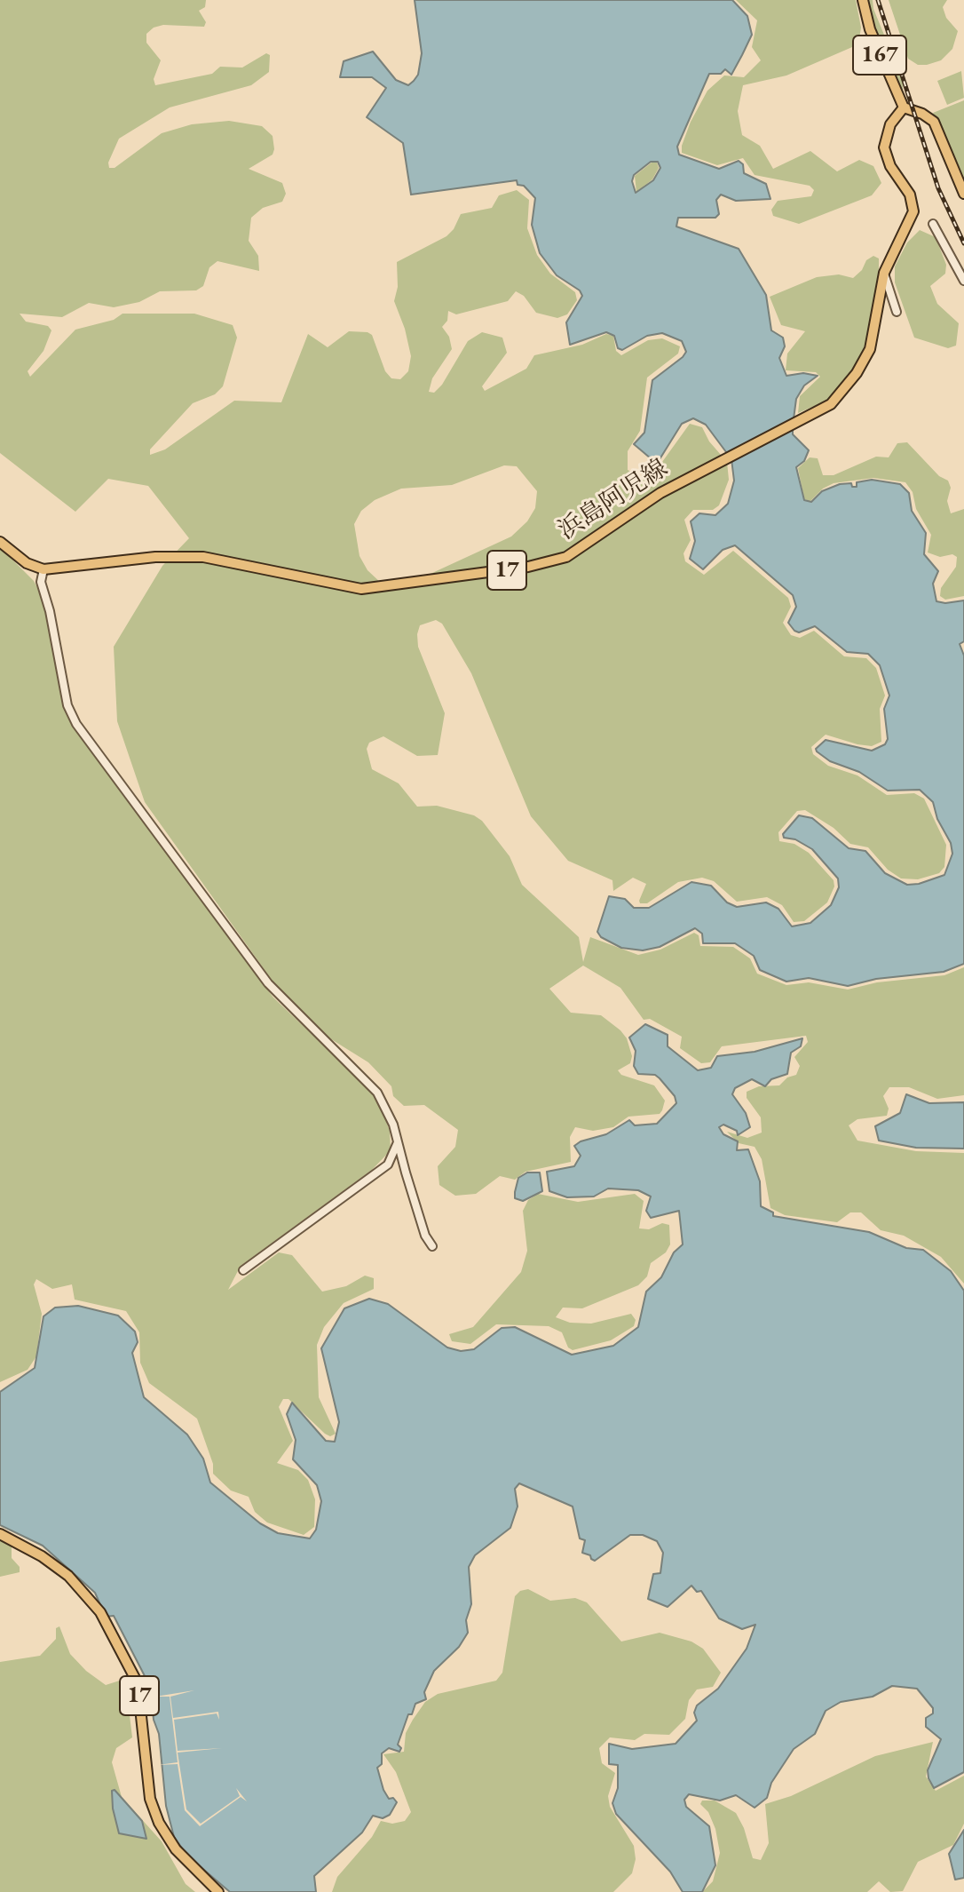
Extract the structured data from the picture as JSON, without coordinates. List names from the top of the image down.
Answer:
{
  "streets": {
    "main road": ["167", "浜島阿児線", "17"]
  },
  "crossings": [
    ["167", "浜島阿児線"]
  ]
}
